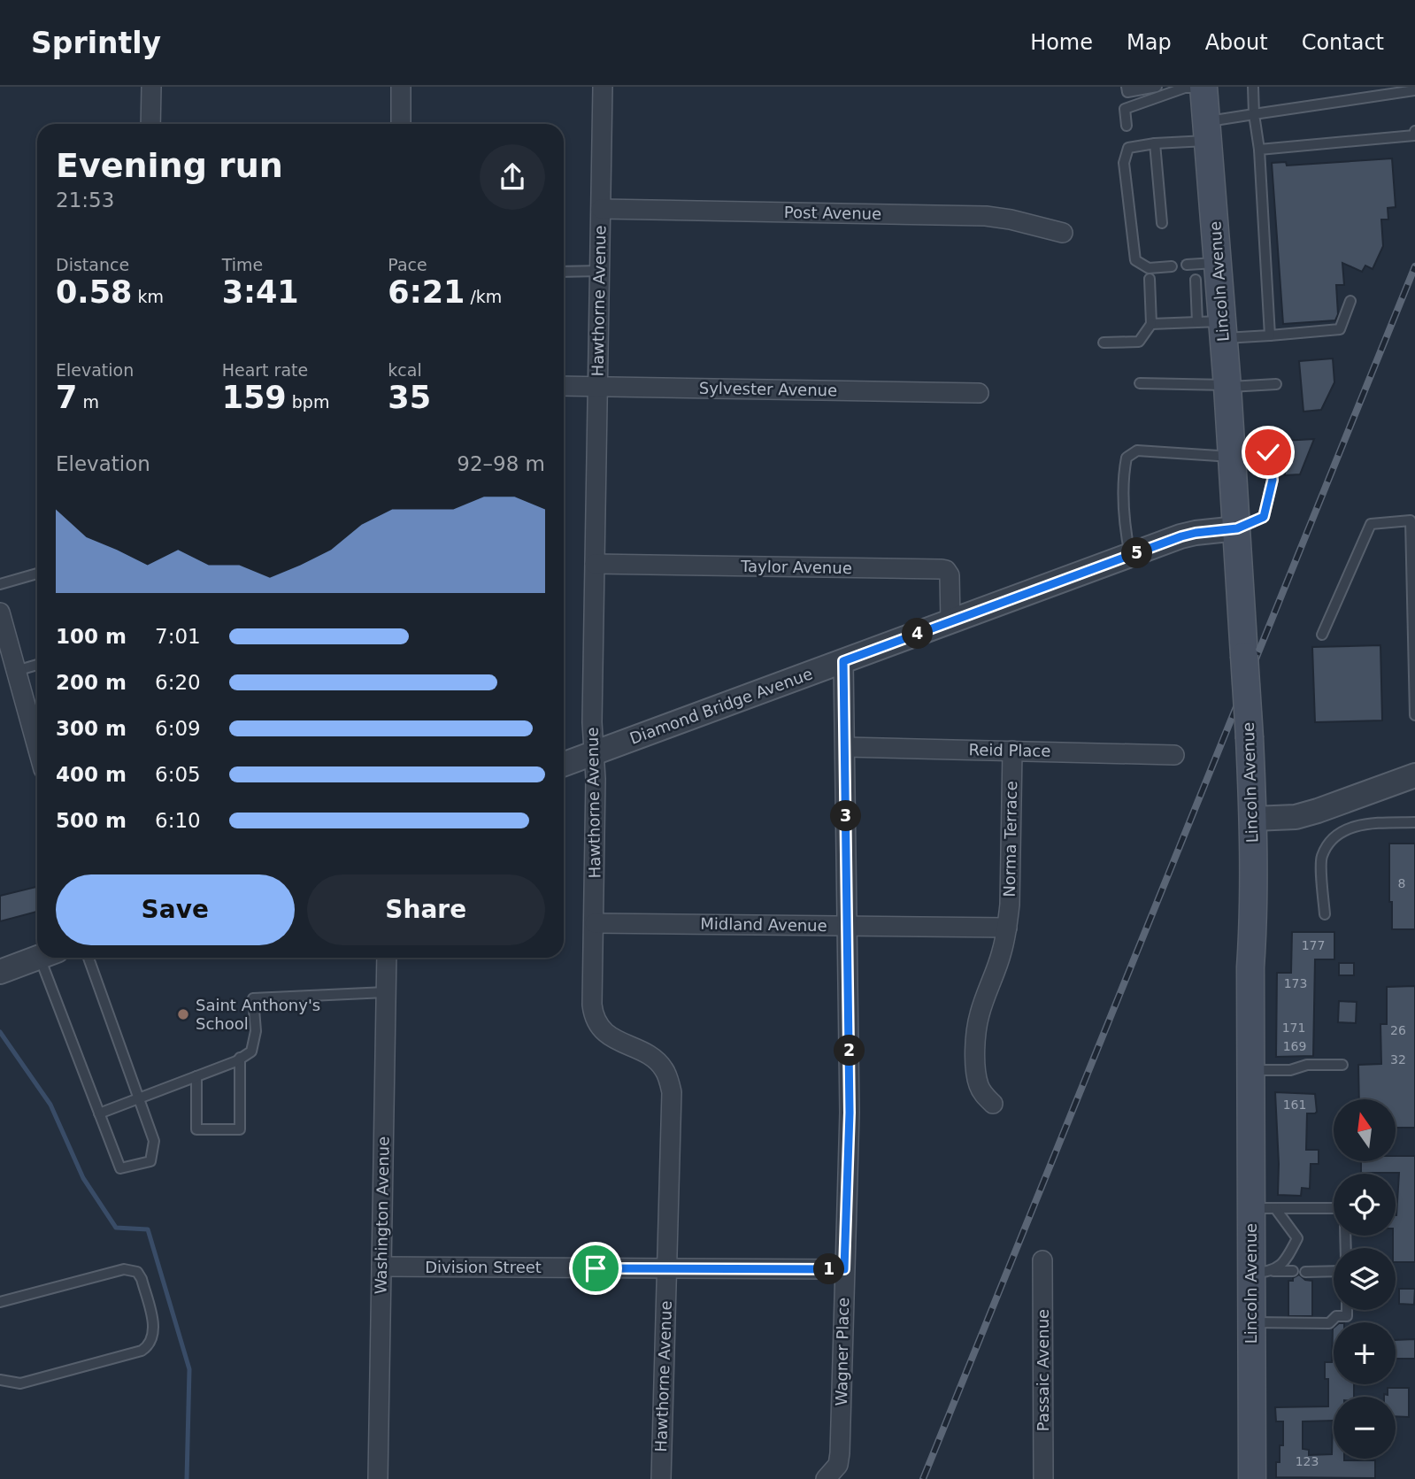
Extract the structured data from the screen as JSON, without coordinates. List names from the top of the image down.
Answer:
{
  "streets": {
    "main road": ["Lincoln Avenue"],
    "street": [
      "Post Avenue",
      "Hawthorne Avenue",
      "Sylvester Avenue",
      "Taylor Avenue",
      "Diamond Bridge Avenue",
      "Reid Place",
      "Norma Terrace",
      "Midland Avenue",
      "Washington Avenue",
      "Division Street",
      "Wagner Place",
      "Passaic Avenue"
    ]
  },
  "crossings": [
    ["Post Avenue", "Hawthorne Avenue"],
    ["Lincoln Avenue", "Diamond Bridge Avenue"],
    ["Hawthorne Avenue", "Sylvester Avenue"],
    ["Hawthorne Avenue", "Taylor Avenue"],
    ["Hawthorne Avenue", "Diamond Bridge Avenue"],
    ["Hawthorne Avenue", "Midland Avenue"],
    ["Hawthorne Avenue", "Division Street"],
    ["Taylor Avenue", "Diamond Bridge Avenue"],
    ["Diamond Bridge Avenue", "Wagner Place"],
    ["Reid Place", "Norma Terrace"],
    ["Reid Place", "Wagner Place"],
    ["Norma Terrace", "Midland Avenue"],
    ["Midland Avenue", "Wagner Place"],
    ["Washington Avenue", "Division Street"],
    ["Division Street", "Wagner Place"]
  ],
  "places": ["Saint Anthony's School"],
  "house_numbers": [
    "8",
    "177",
    "173",
    "171",
    "26",
    "169",
    "32",
    "161",
    "123"
  ],
  "north": "top",
  "page": {
    "header": "Sprintly",
    "nav": [
      "Home",
      "Map",
      "About",
      "Contact"
    ],
    "heading": ["Evening run", "21:53"],
    "stats": [
      ["Distance", "0.58 km"],
      ["Time", "3:41"],
      ["Pace", "6:21 /km"],
      ["Elevation", "7 m"],
      ["Heart rate", "159 bpm"],
      ["kcal", "35"]
    ],
    "chart": ["Elevation", "92–98 m"],
    "pins": [
      "5",
      "4",
      "3",
      "2",
      "1"
    ],
    "list": [
      {
        "name": "100 m",
        "note": "7:01"
      },
      {
        "name": "200 m",
        "note": "6:20"
      },
      {
        "name": "300 m",
        "note": "6:09"
      },
      {
        "name": "400 m",
        "note": "6:05"
      },
      {
        "name": "500 m",
        "note": "6:10"
      }
    ],
    "buttons": ["Save", "Share"],
    "map_buttons": ["+", "−"]
  }
}
